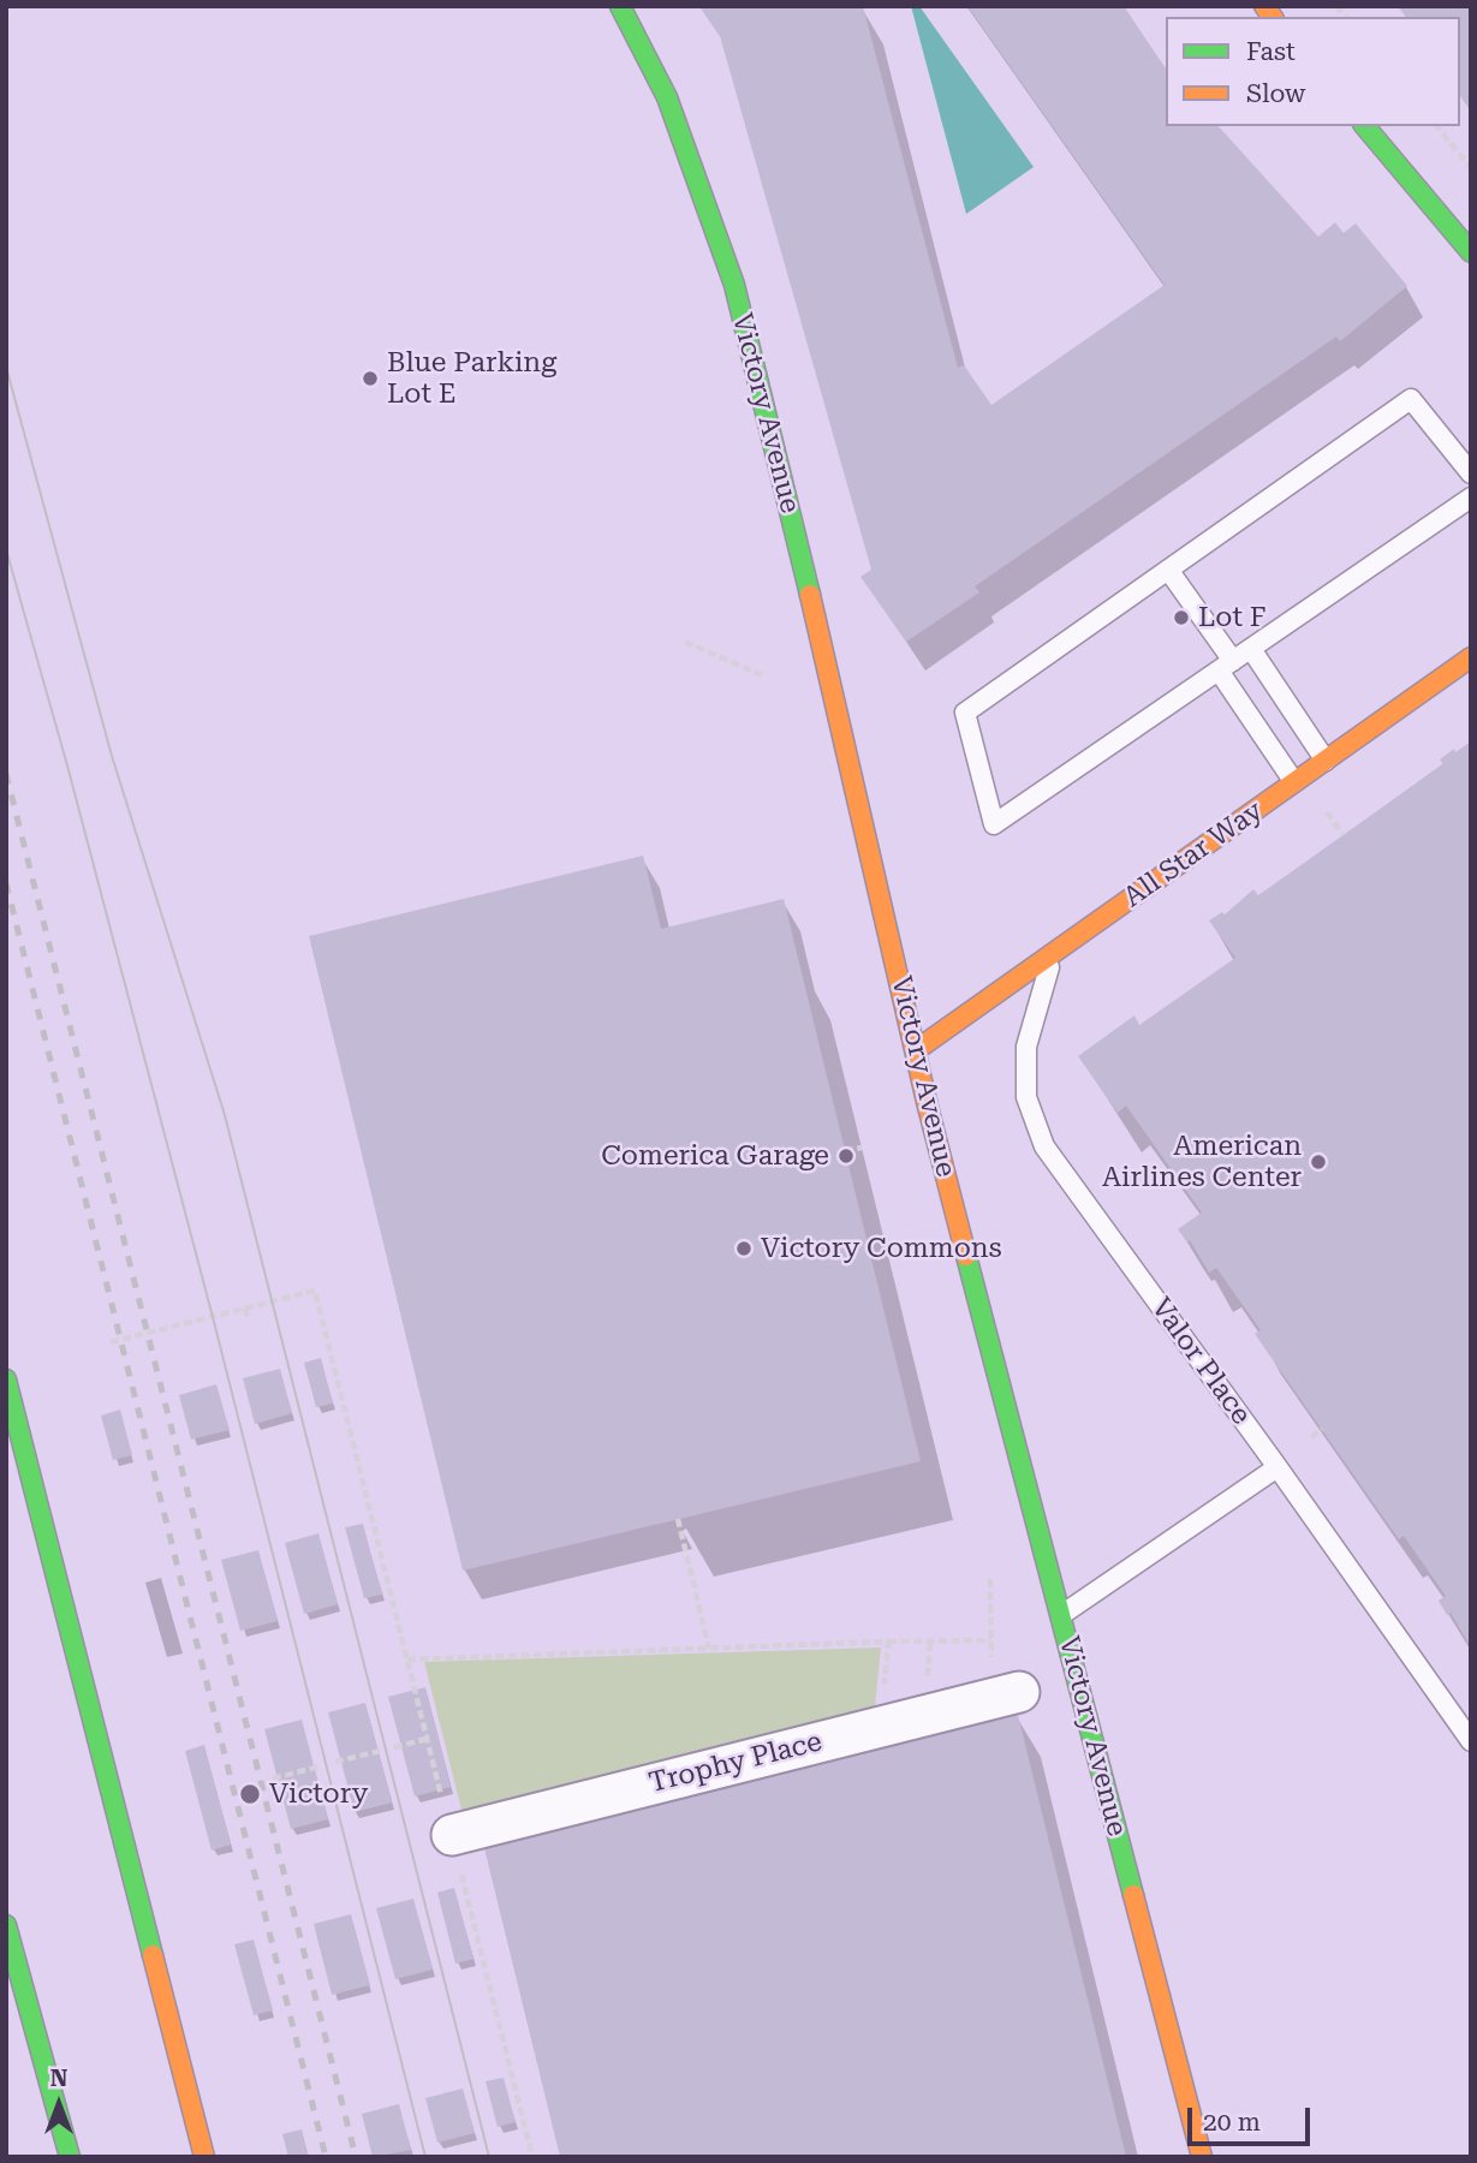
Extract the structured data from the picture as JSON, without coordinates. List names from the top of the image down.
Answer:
{
  "streets": {
    "main road": ["Victory Avenue", "All Star Way"],
    "street": ["Trophy Place"],
    "lane": ["Valor Place"]
  },
  "crossings": [
    ["Victory Avenue", "All Star Way"],
    ["All Star Way", "Valor Place"]
  ],
  "places": [
    "Blue Parking Lot E",
    "Lot F",
    "Comerica Garage",
    "American Airlines Center",
    "Victory Commons",
    "Victory"
  ],
  "legend": ["Fast", "Slow"],
  "scale_bar": "20 m",
  "north": "top"
}
